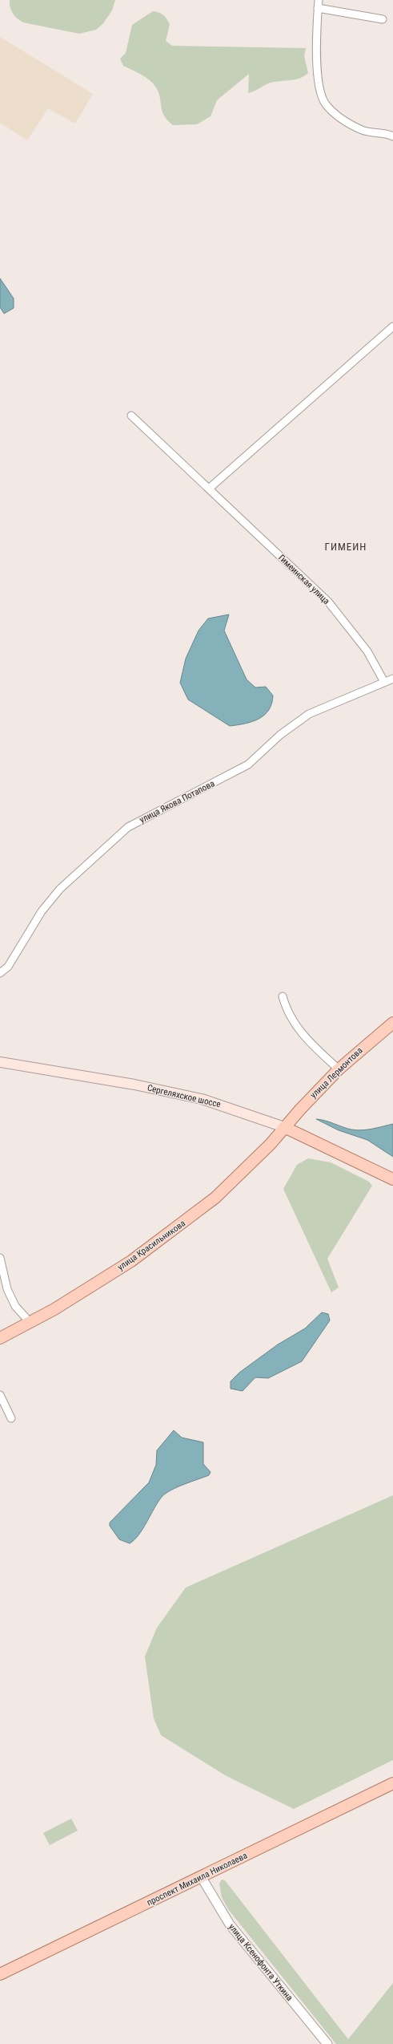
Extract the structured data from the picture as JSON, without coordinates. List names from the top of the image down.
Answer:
{
  "streets": {
    "main road": [
      "улица Лермонтова",
      "Сергеляхское шоссе",
      "улица Красильникова",
      "проспект Михаила Николаева"
    ],
    "street": ["Гимеинская улица", "улица Якова Потапова", "улица Ксенофонта Уткина"]
  },
  "crossings": [
    ["Гимеинская улица", "улица Якова Потапова"],
    ["улица Лермонтова", "Сергеляхское шоссе"],
    ["улица Лермонтова", "улица Красильникова"],
    ["Сергеляхское шоссе", "улица Красильникова"],
    ["проспект Михаила Николаева", "улица Ксенофонта Уткина"]
  ],
  "districts": ["ГИМЕИН"]
}
